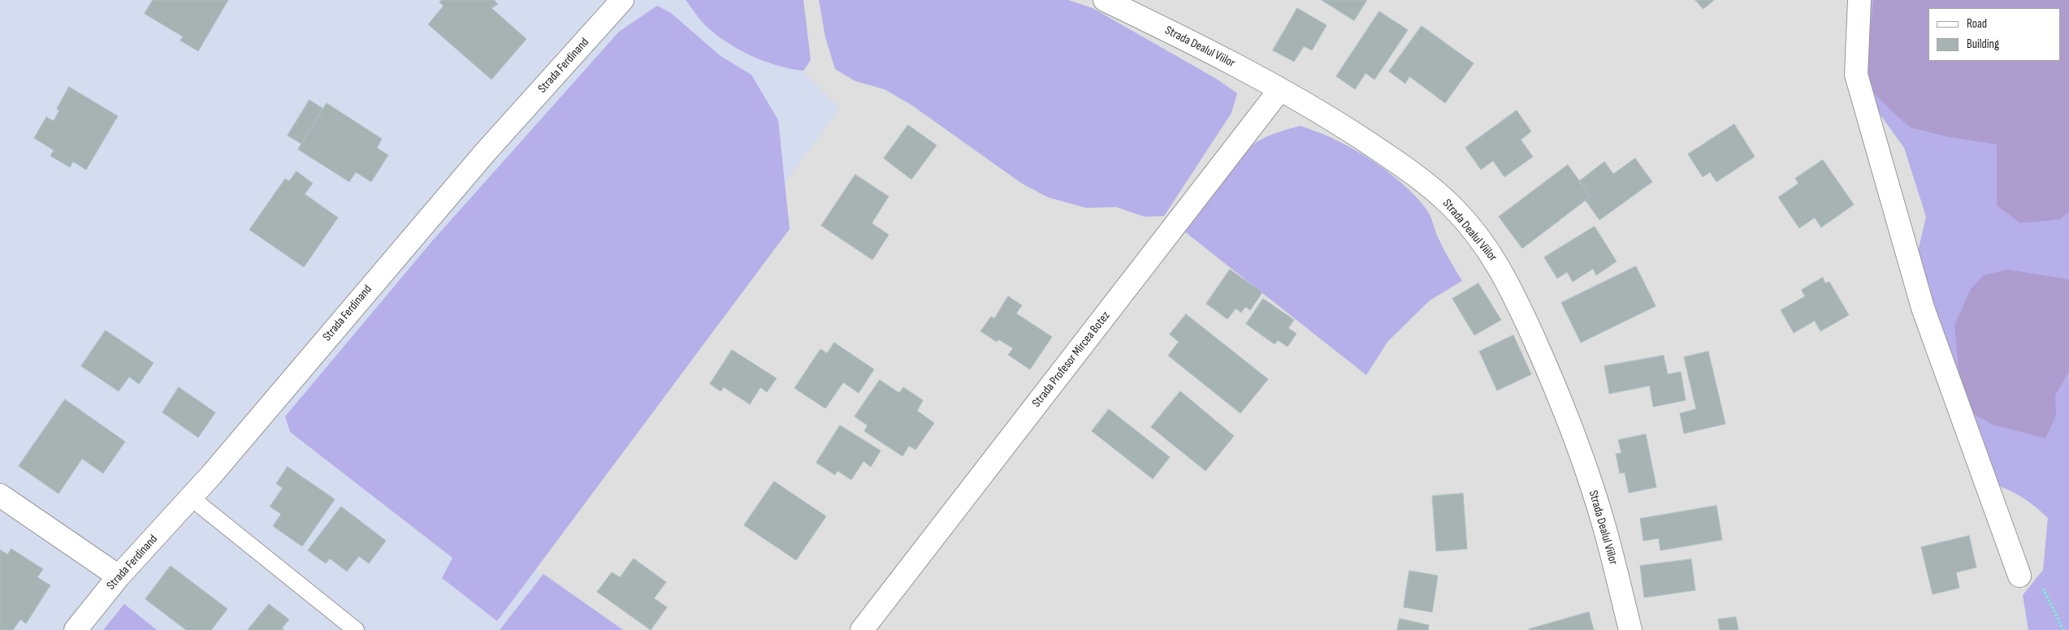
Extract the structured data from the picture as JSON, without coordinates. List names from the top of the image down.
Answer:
{
  "streets": {
    "street": ["Strada Dealul Viilor", "Strada Ferdinand", "Strada Profesor Mircea Botez"]
  },
  "crossings": [
    ["Strada Dealul Viilor", "Strada Profesor Mircea Botez"]
  ],
  "legend": ["Road", "Building"]
}
